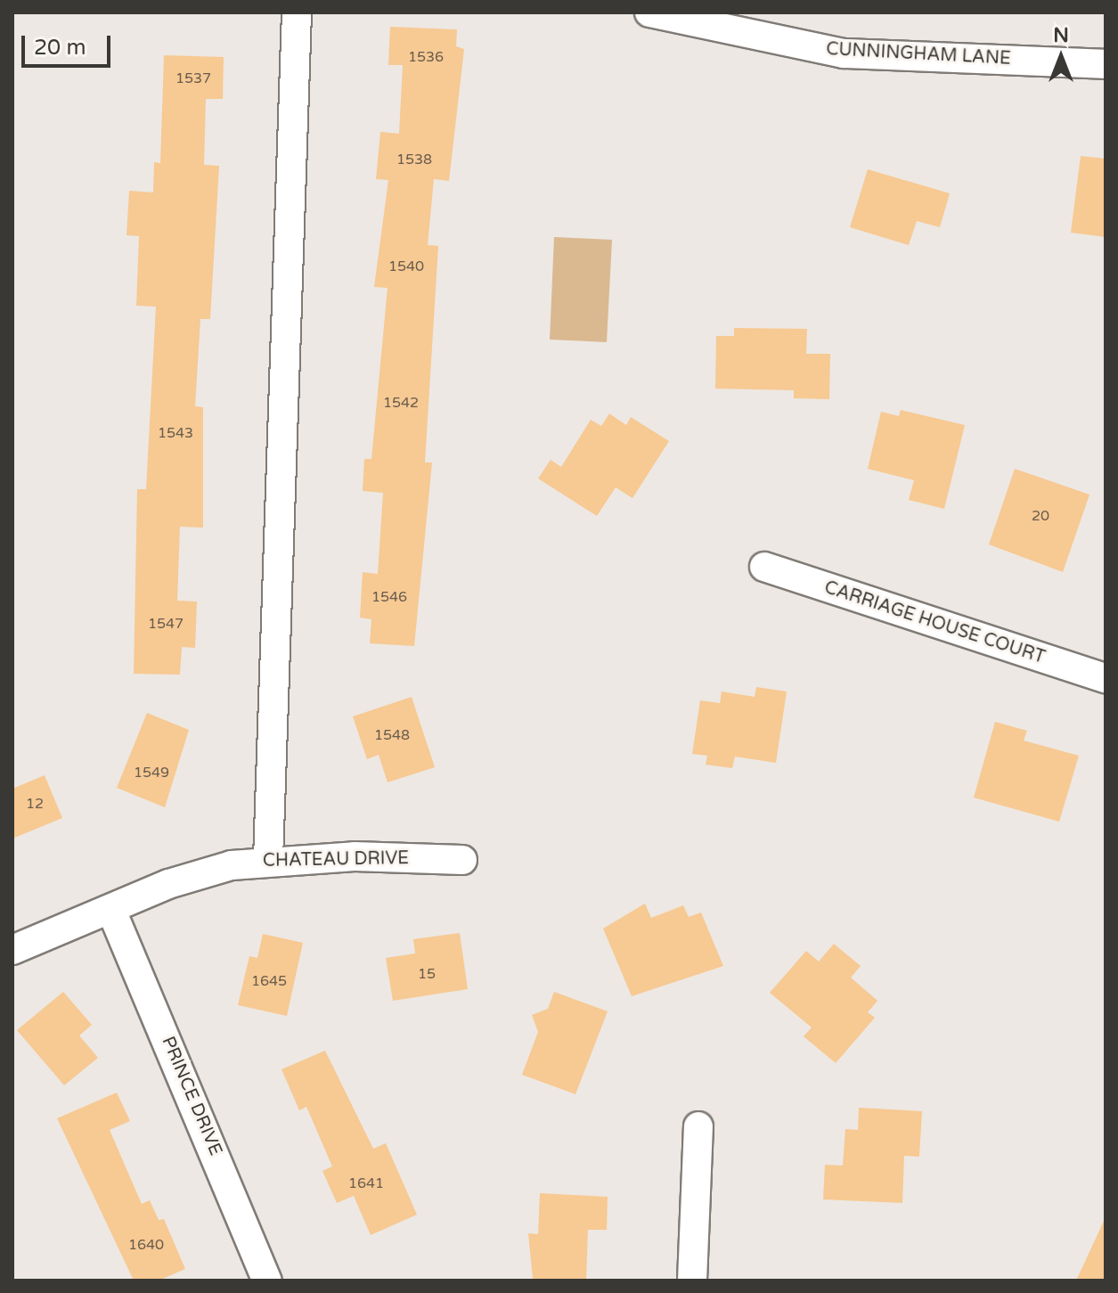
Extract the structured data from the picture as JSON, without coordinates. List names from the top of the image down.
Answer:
{
  "streets": {
    "street": [
      "CUNNINGHAM LANE",
      "CARRIAGE HOUSE COURT",
      "CHATEAU DRIVE",
      "PRINCE DRIVE"
    ]
  },
  "crossings": [
    ["CHATEAU DRIVE", "PRINCE DRIVE"]
  ],
  "house_numbers": [
    "1536",
    "1537",
    "1538",
    "1540",
    "1542",
    "1543",
    "20",
    "1546",
    "1547",
    "1548",
    "1549",
    "12",
    "15",
    "1645",
    "1641",
    "1640"
  ],
  "scale_bar": "20 m",
  "north": "top"
}
